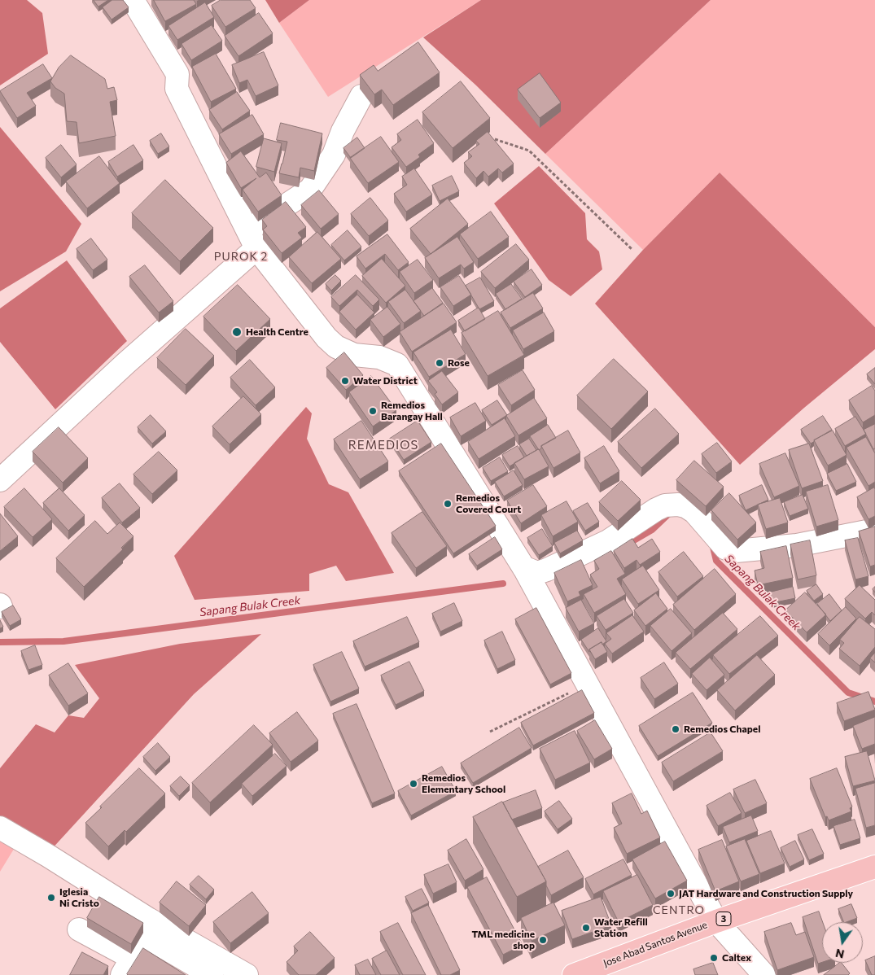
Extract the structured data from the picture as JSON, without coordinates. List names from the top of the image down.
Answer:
{
  "streets": {
    "highway": ["3", "Jose Abad Santos Avenue"]
  },
  "districts": ["PUROK 2", "REMEDIOS", "CENTRO"],
  "water": ["Sapang Bulak Creek"],
  "places": [
    "Health Centre",
    "Rose",
    "Water District",
    "Remedios Barangay Hall",
    "Remedios Covered Court",
    "Remedios Chapel",
    "Remedios Elementary School",
    "JAT Hardware and Construction Supply",
    "Iglesia Ni Cristo",
    "Water Refill Station",
    "TML medicine shop",
    "Caltex"
  ],
  "north": "bottom"
}
